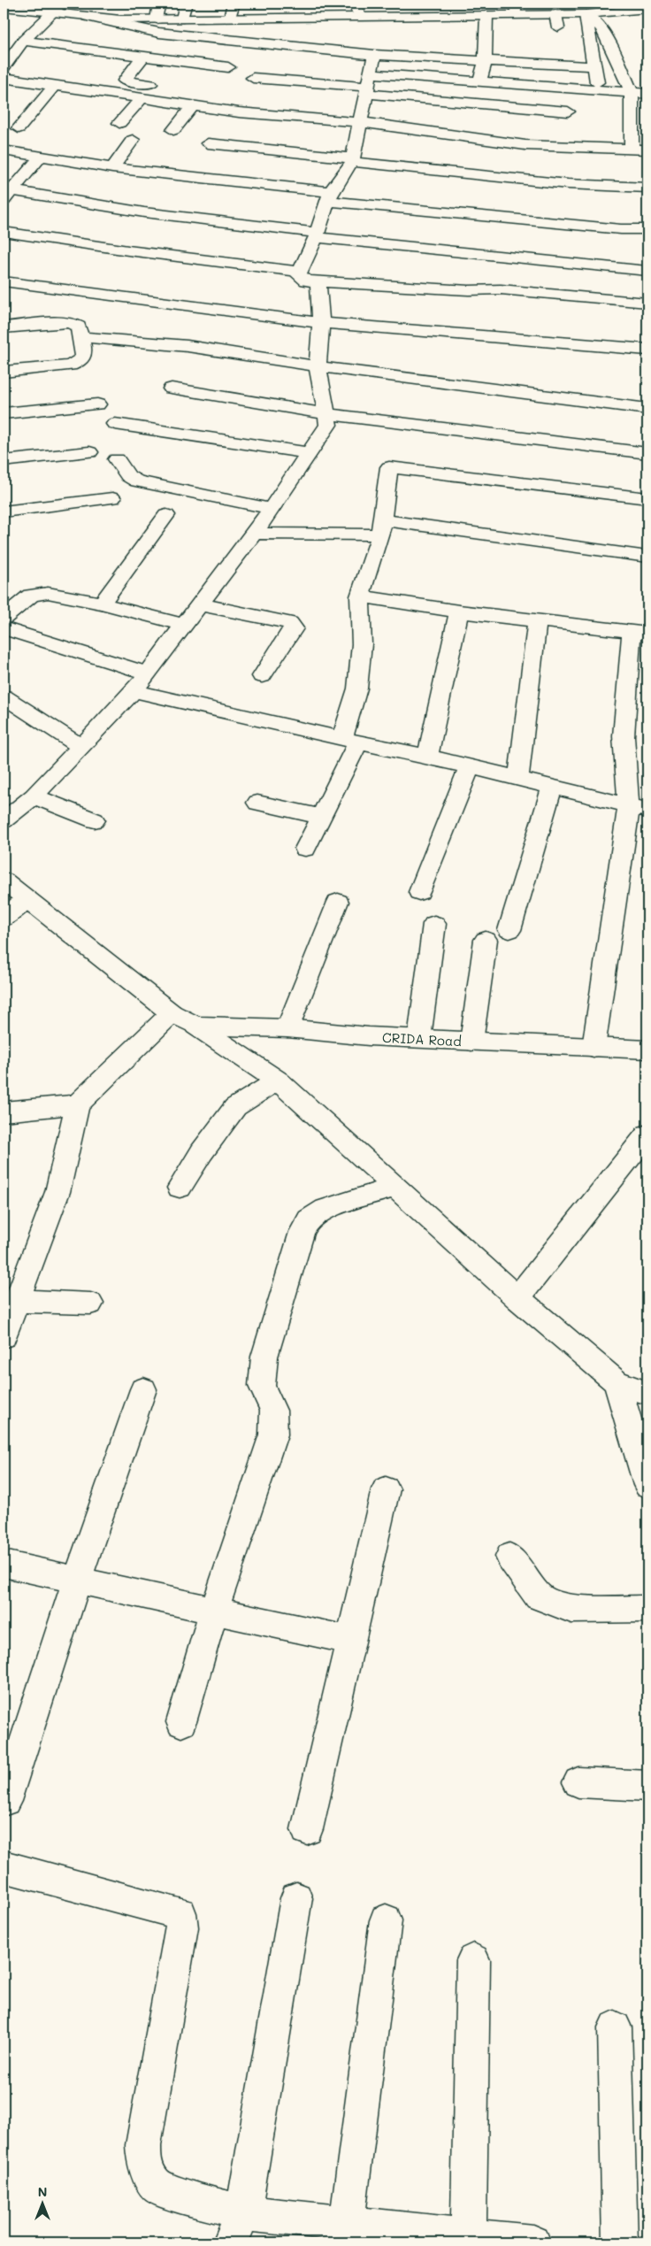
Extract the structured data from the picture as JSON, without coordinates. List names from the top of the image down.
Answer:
{
  "streets": {
    "street": ["CRIDA Road"]
  },
  "north": "top"
}
